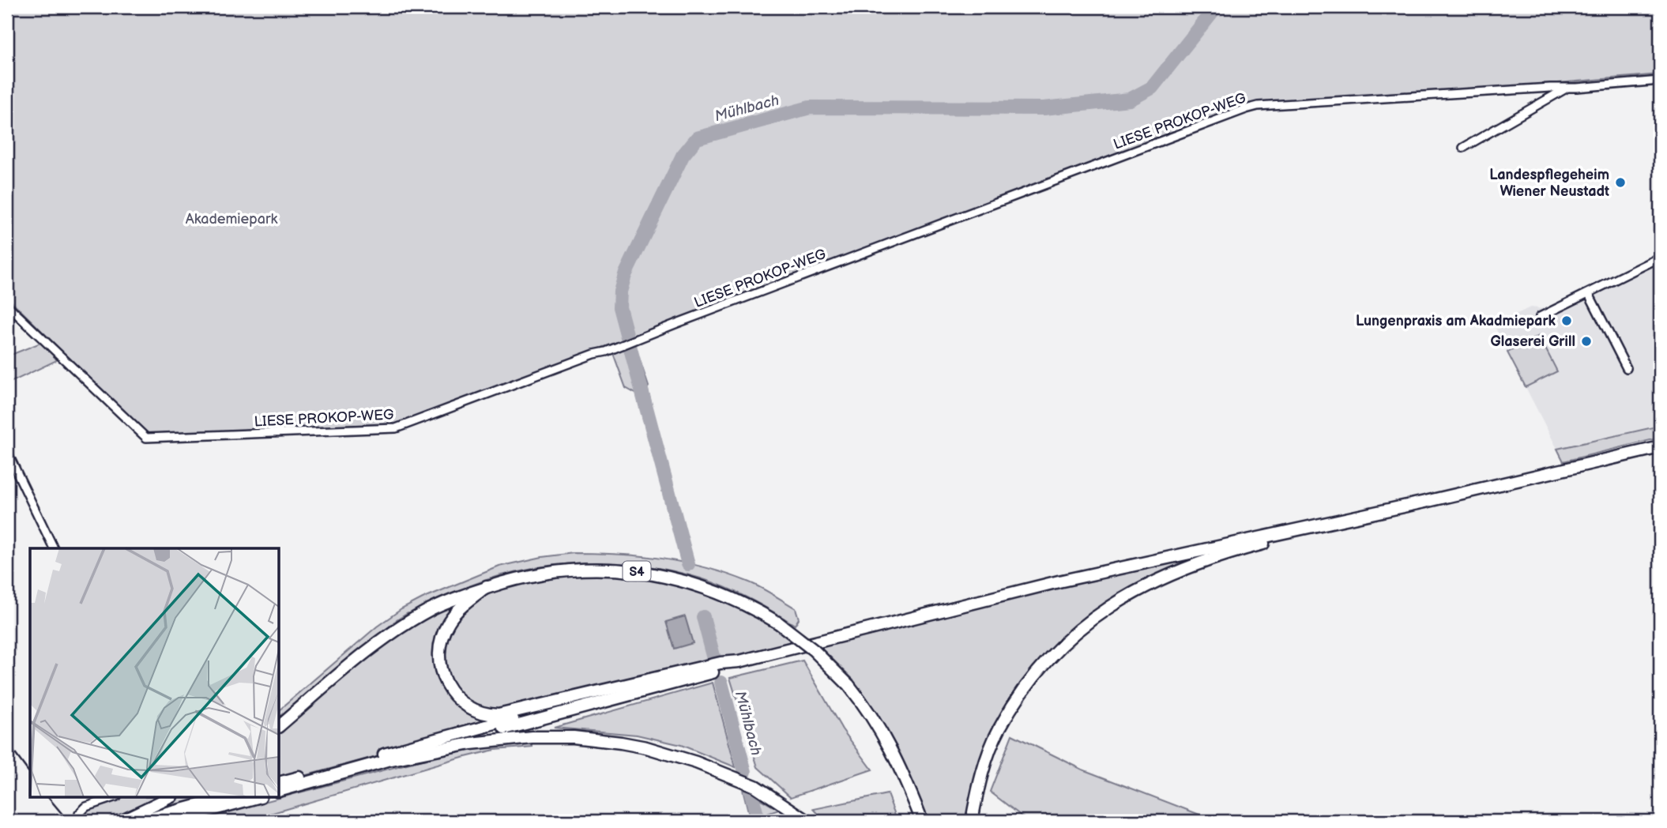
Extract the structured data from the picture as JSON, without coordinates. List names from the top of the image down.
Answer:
{
  "streets": {
    "highway": ["S4"],
    "street": ["LIESE PROKOP-WEG"]
  },
  "water": ["Mühlbach"],
  "parks": ["Akademiepark"],
  "places": ["Landespflegeheim Wiener Neustadt", "Lungenpraxis am Akadmiepark", "Glaserei Grill"]
}
